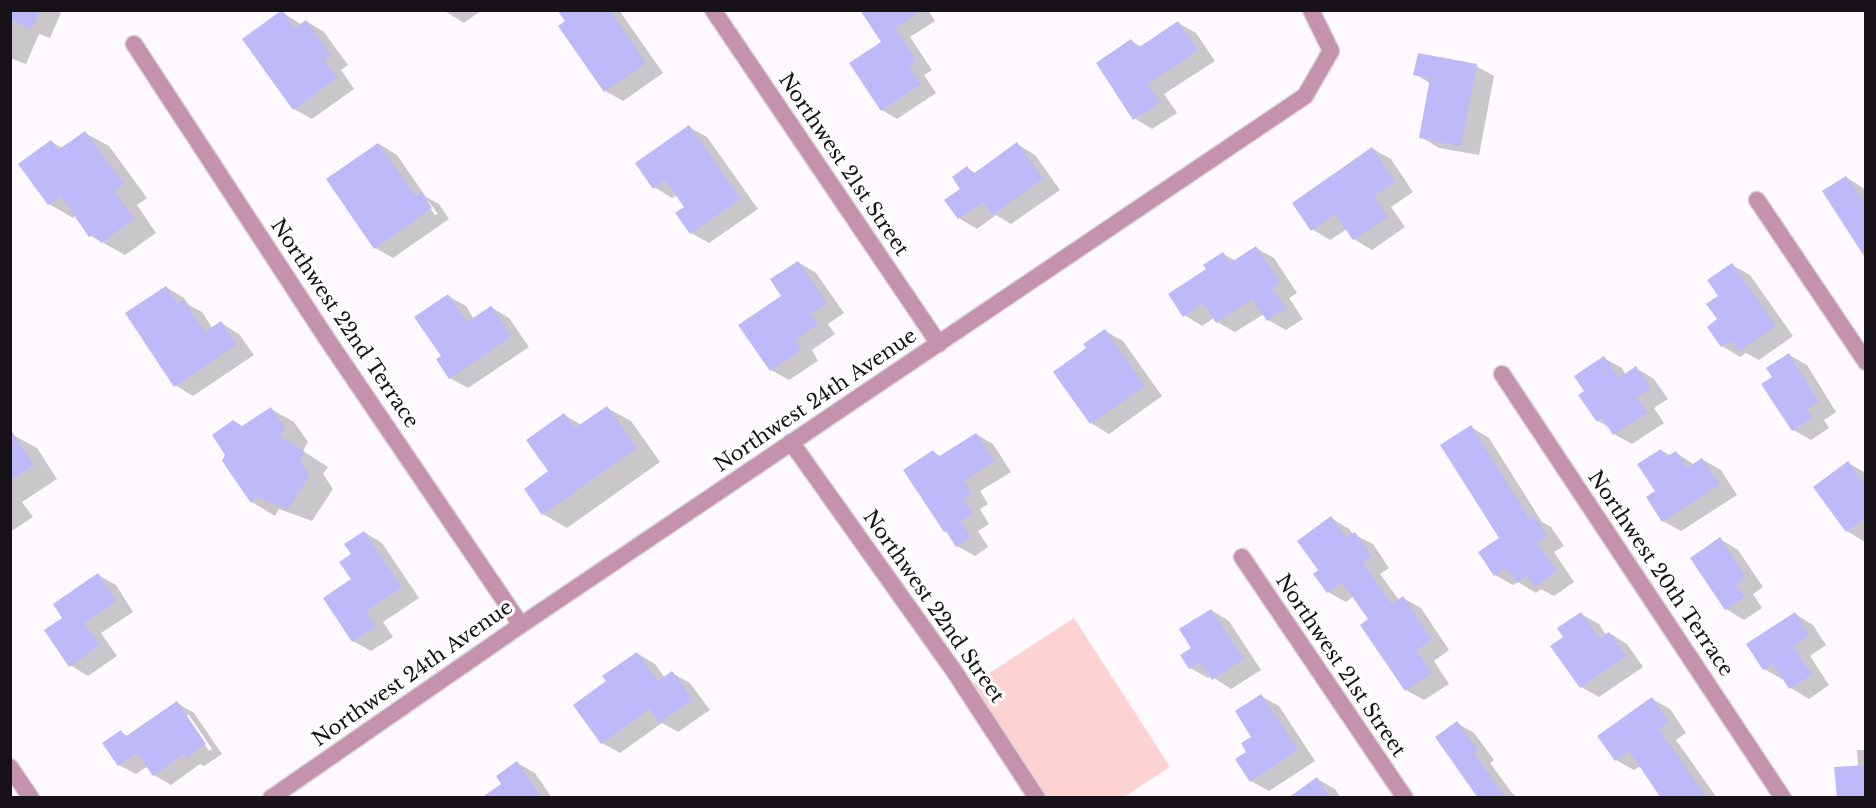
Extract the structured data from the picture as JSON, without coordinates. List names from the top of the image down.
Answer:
{
  "streets": {
    "street": [
      "Northwest 21st Street",
      "Northwest 22nd Terrace",
      "Northwest 24th Avenue",
      "Northwest 20th Terrace",
      "Northwest 22nd Street"
    ]
  },
  "crossings": [
    ["Northwest 21st Street", "Northwest 24th Avenue"],
    ["Northwest 22nd Terrace", "Northwest 24th Avenue"],
    ["Northwest 24th Avenue", "Northwest 22nd Street"]
  ]
}
